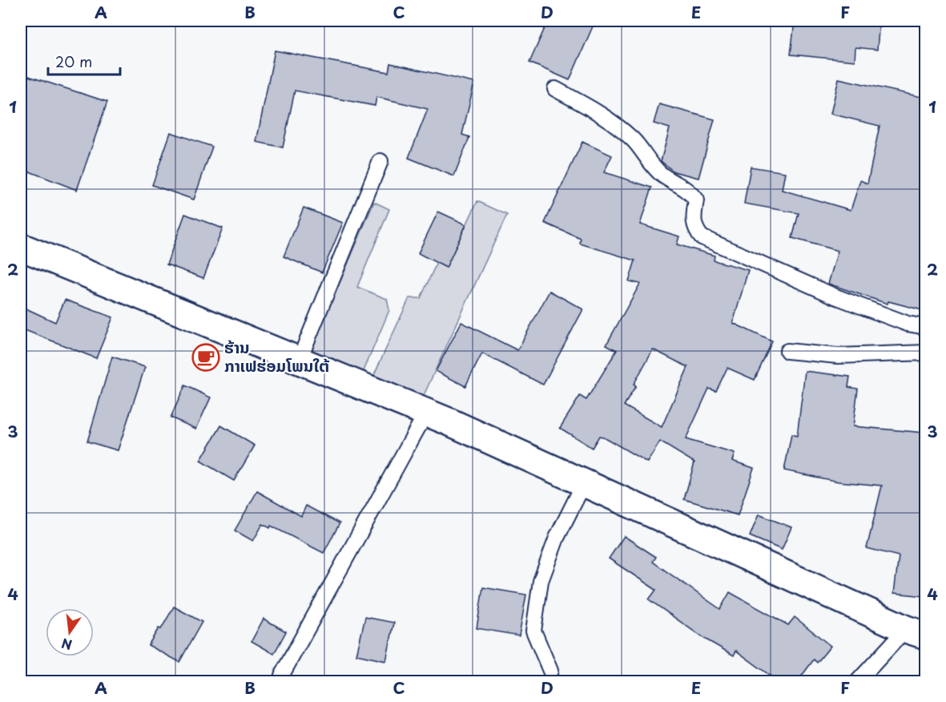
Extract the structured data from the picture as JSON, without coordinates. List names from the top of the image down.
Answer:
{
  "places": {
    "cafe": ["ຮ້ານ ກາເຟຮ່ອມໂພນໃຕ້"]
  },
  "scale_bar": "20 m",
  "north": "bottom",
  "grid": {
    "columns": [
      "A",
      "B",
      "C",
      "D",
      "E",
      "F"
    ],
    "rows": [
      "1",
      "2",
      "3",
      "4"
    ]
  }
}
